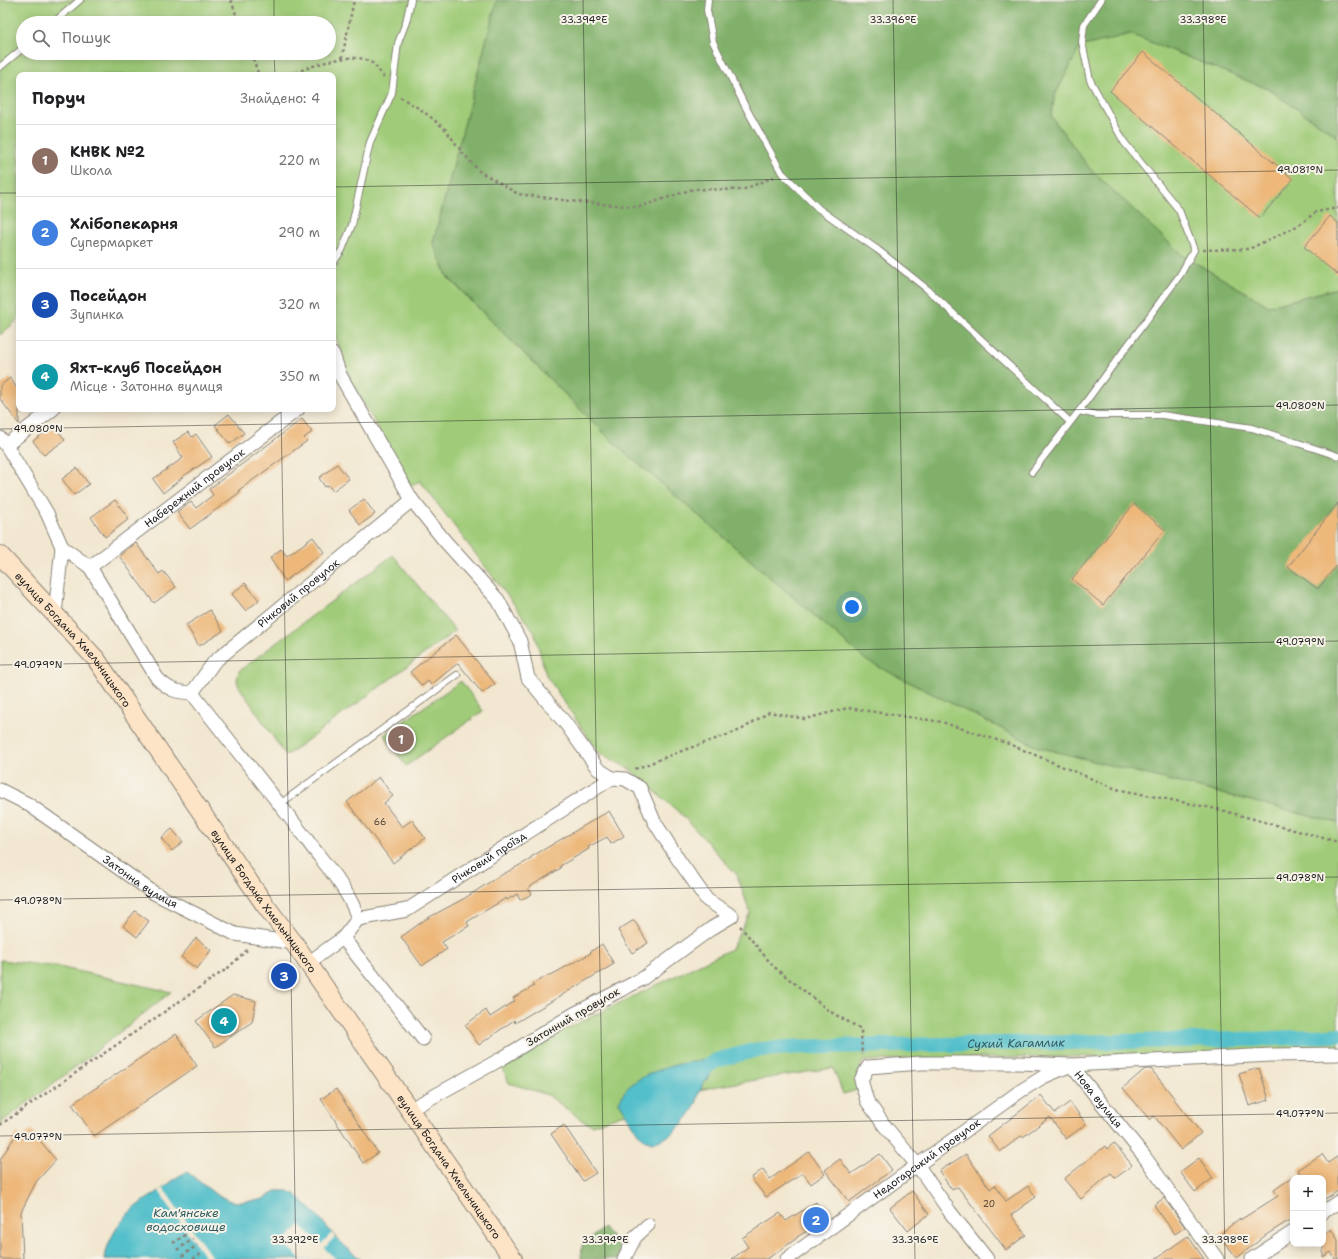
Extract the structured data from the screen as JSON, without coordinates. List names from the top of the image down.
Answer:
{
  "streets": {
    "main road": ["вулиця Богдана Хмельницького"],
    "street": [
      "Набережний провулок",
      "Річковий провулок",
      "Річковий проїзд",
      "Затонна вулиця",
      "Затонний провулок",
      "Нова вулиця",
      "Недогарський провулок"
    ]
  },
  "crossings": [
    ["вулиця Богдана Хмельницького", "Затонна вулиця"],
    ["вулиця Богдана Хмельницького", "Затонний провулок"],
    ["Нова вулиця", "Недогарський провулок"]
  ],
  "water": ["Сухий Кагамлик", "Кам'янське водосховище"],
  "house_numbers": ["66", "20"],
  "page": {
    "search": "Пошук",
    "heading": ["Поруч", "Знайдено: 4"],
    "list": [
      {
        "mark": "1",
        "name": "КНВК №2",
        "note": "Школа",
        "value": "220 m"
      },
      {
        "mark": "2",
        "name": "Хлібопекарня",
        "note": "Супермаркет",
        "value": "290 m"
      },
      {
        "mark": "3",
        "name": "Посейдон",
        "note": "Зупинка",
        "value": "320 m"
      },
      {
        "mark": "4",
        "name": "Яхт-клуб Посейдон",
        "note": "Місце · Затонна вулиця",
        "value": "350 m"
      }
    ],
    "pins": [
      "1",
      "3",
      "4",
      "2"
    ],
    "map_buttons": ["+", "−"]
  },
  "coordinates": [
    "33.394°E",
    "33.396°E",
    "33.398°E",
    "49.081°N",
    "49.080°N",
    "49.079°N",
    "49.078°N",
    "49.077°N",
    "33.392°E"
  ]
}
